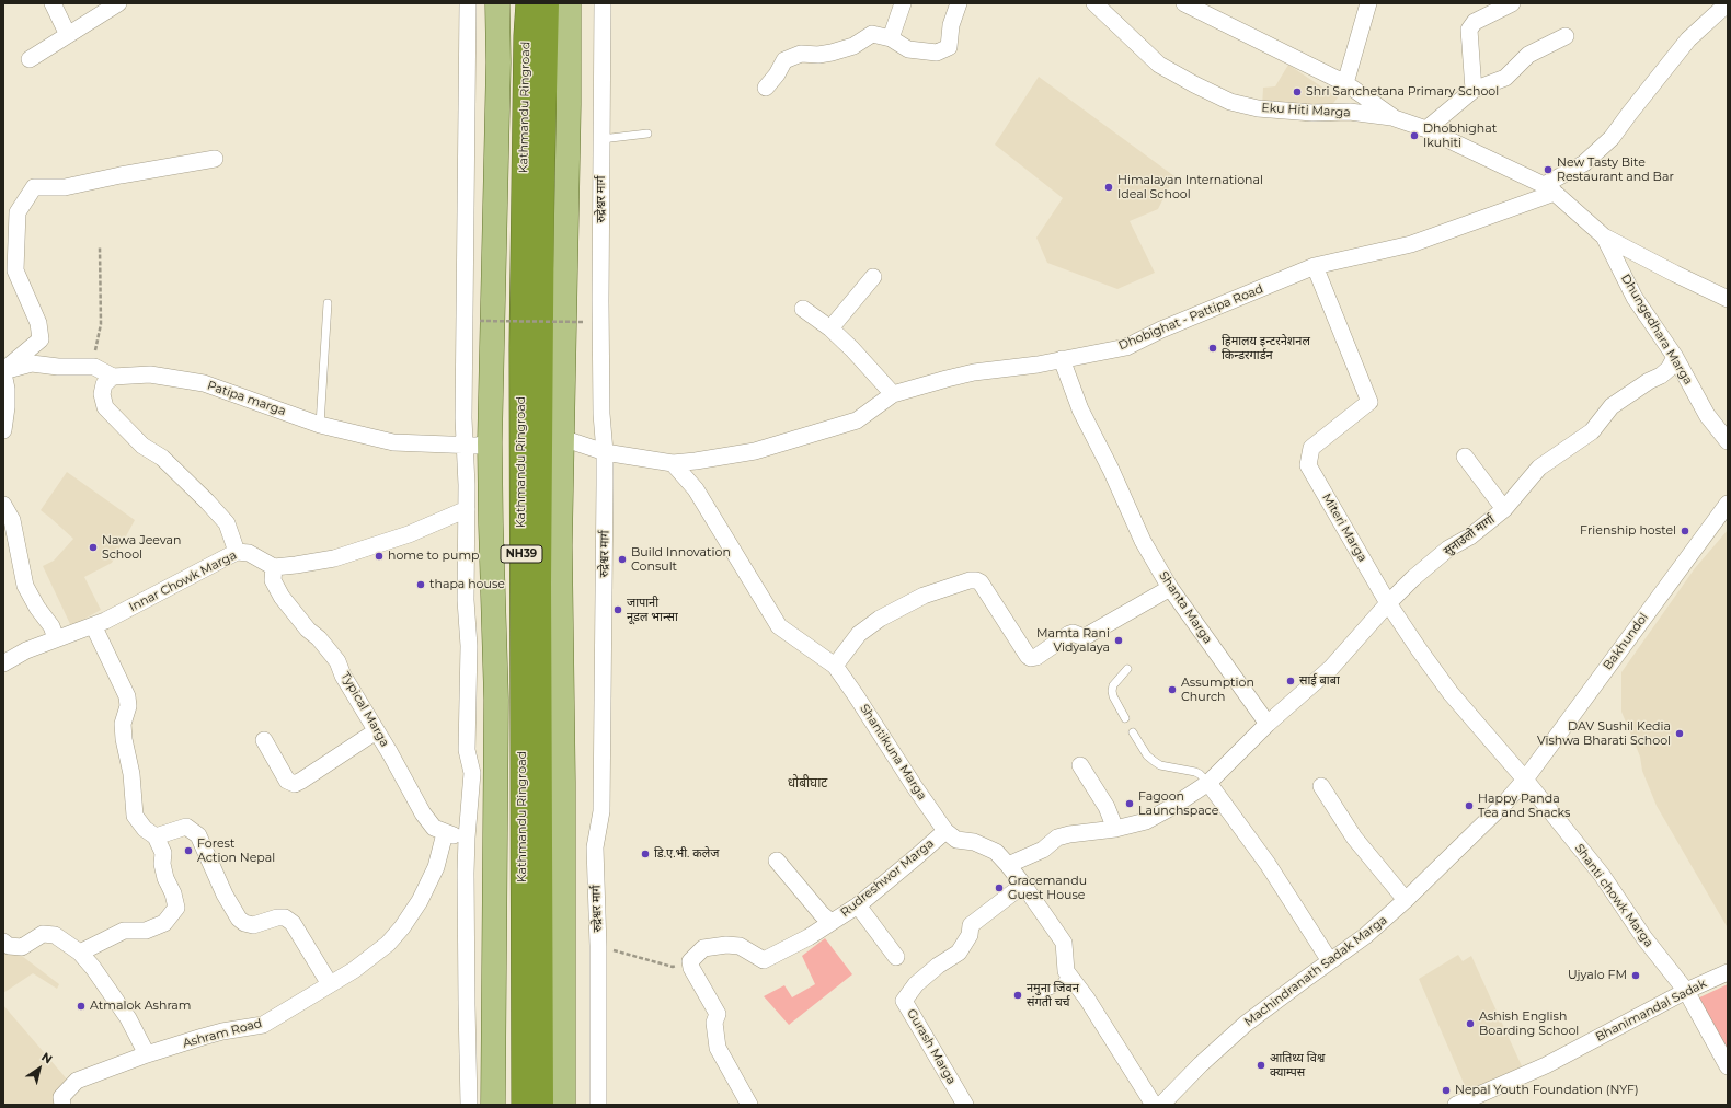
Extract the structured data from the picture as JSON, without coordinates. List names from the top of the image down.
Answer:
{
  "streets": {
    "highway": ["Kathmandu Ringroad", "NH39"],
    "street": [
      "Eku Hiti Marga",
      "रुद्रेश्वर मार्ग",
      "Dhobighat - Pattipa Road",
      "Dhungedhara Marga",
      "Patipa marga",
      "Miteri Marga",
      "सुनाउलो मार्गा",
      "Innar Chowk Marga",
      "Shanta Marga",
      "Bakhundol",
      "Typical Marga",
      "Shantikuna Marga",
      "Rudreshwor Marga",
      "Shanti chowk Marga",
      "Machindranath Sadak Marga",
      "Bhanimandal Sadak",
      "Ashram Road",
      "Gurash Marga"
    ]
  },
  "crossings": [
    ["Dhobighat - Pattipa Road", "Miteri Marga"],
    ["Dhobighat - Pattipa Road", "Shanta Marga"],
    ["Dhobighat - Pattipa Road", "Shantikuna Marga"],
    ["Dhungedhara Marga", "सुनाउलो मार्गा"],
    ["Miteri Marga", "सुनाउलो मार्गा"],
    ["Miteri Marga", "Bakhundol"],
    ["Miteri Marga", "Shanti chowk Marga"],
    ["Miteri Marga", "Machindranath Sadak Marga"],
    ["सुनाउलो मार्गा", "Shanta Marga"],
    ["Innar Chowk Marga", "Typical Marga"],
    ["Bakhundol", "Shanti chowk Marga"],
    ["Bakhundol", "Machindranath Sadak Marga"],
    ["Typical Marga", "Ashram Road"],
    ["Shantikuna Marga", "Rudreshwor Marga"],
    ["Shantikuna Marga", "Gurash Marga"],
    ["Shanti chowk Marga", "Machindranath Sadak Marga"],
    ["Shanti chowk Marga", "Bhanimandal Sadak"]
  ],
  "districts": ["धोबीघाट"],
  "places": [
    "Shri Sanchetana Primary School",
    "Dhobhighat Ikuhiti",
    "New Tasty Bite Restaurant and Bar",
    "Himalayan International Ideal School",
    "हिमालय इन्टरनेशनल किन्डरगार्डन",
    "Frienship hostel",
    "Nawa Jeevan School",
    "home to pump",
    "Build Innovation Consult",
    "thapa house",
    "जापानी नूडल भान्सा",
    "Mamta Rani Vidyalaya",
    "साई बाबा",
    "Assumption Church",
    "DAV Sushil Kedia Vishwa Bharati School",
    "Fagoon Launchspace",
    "Happy Panda Tea and Snacks",
    "Forest Action Nepal",
    "डि.ए.भी. कलेज",
    "Gracemandu Guest House",
    "Ujyalo FM",
    "नमुना जिवन संगती चर्च",
    "Atmalok Ashram",
    "Ashish English Boarding School",
    "आतिथ्य विश्व क्याम्पस",
    "Nepal Youth Foundation (NYF)"
  ],
  "north": "top right"
}
